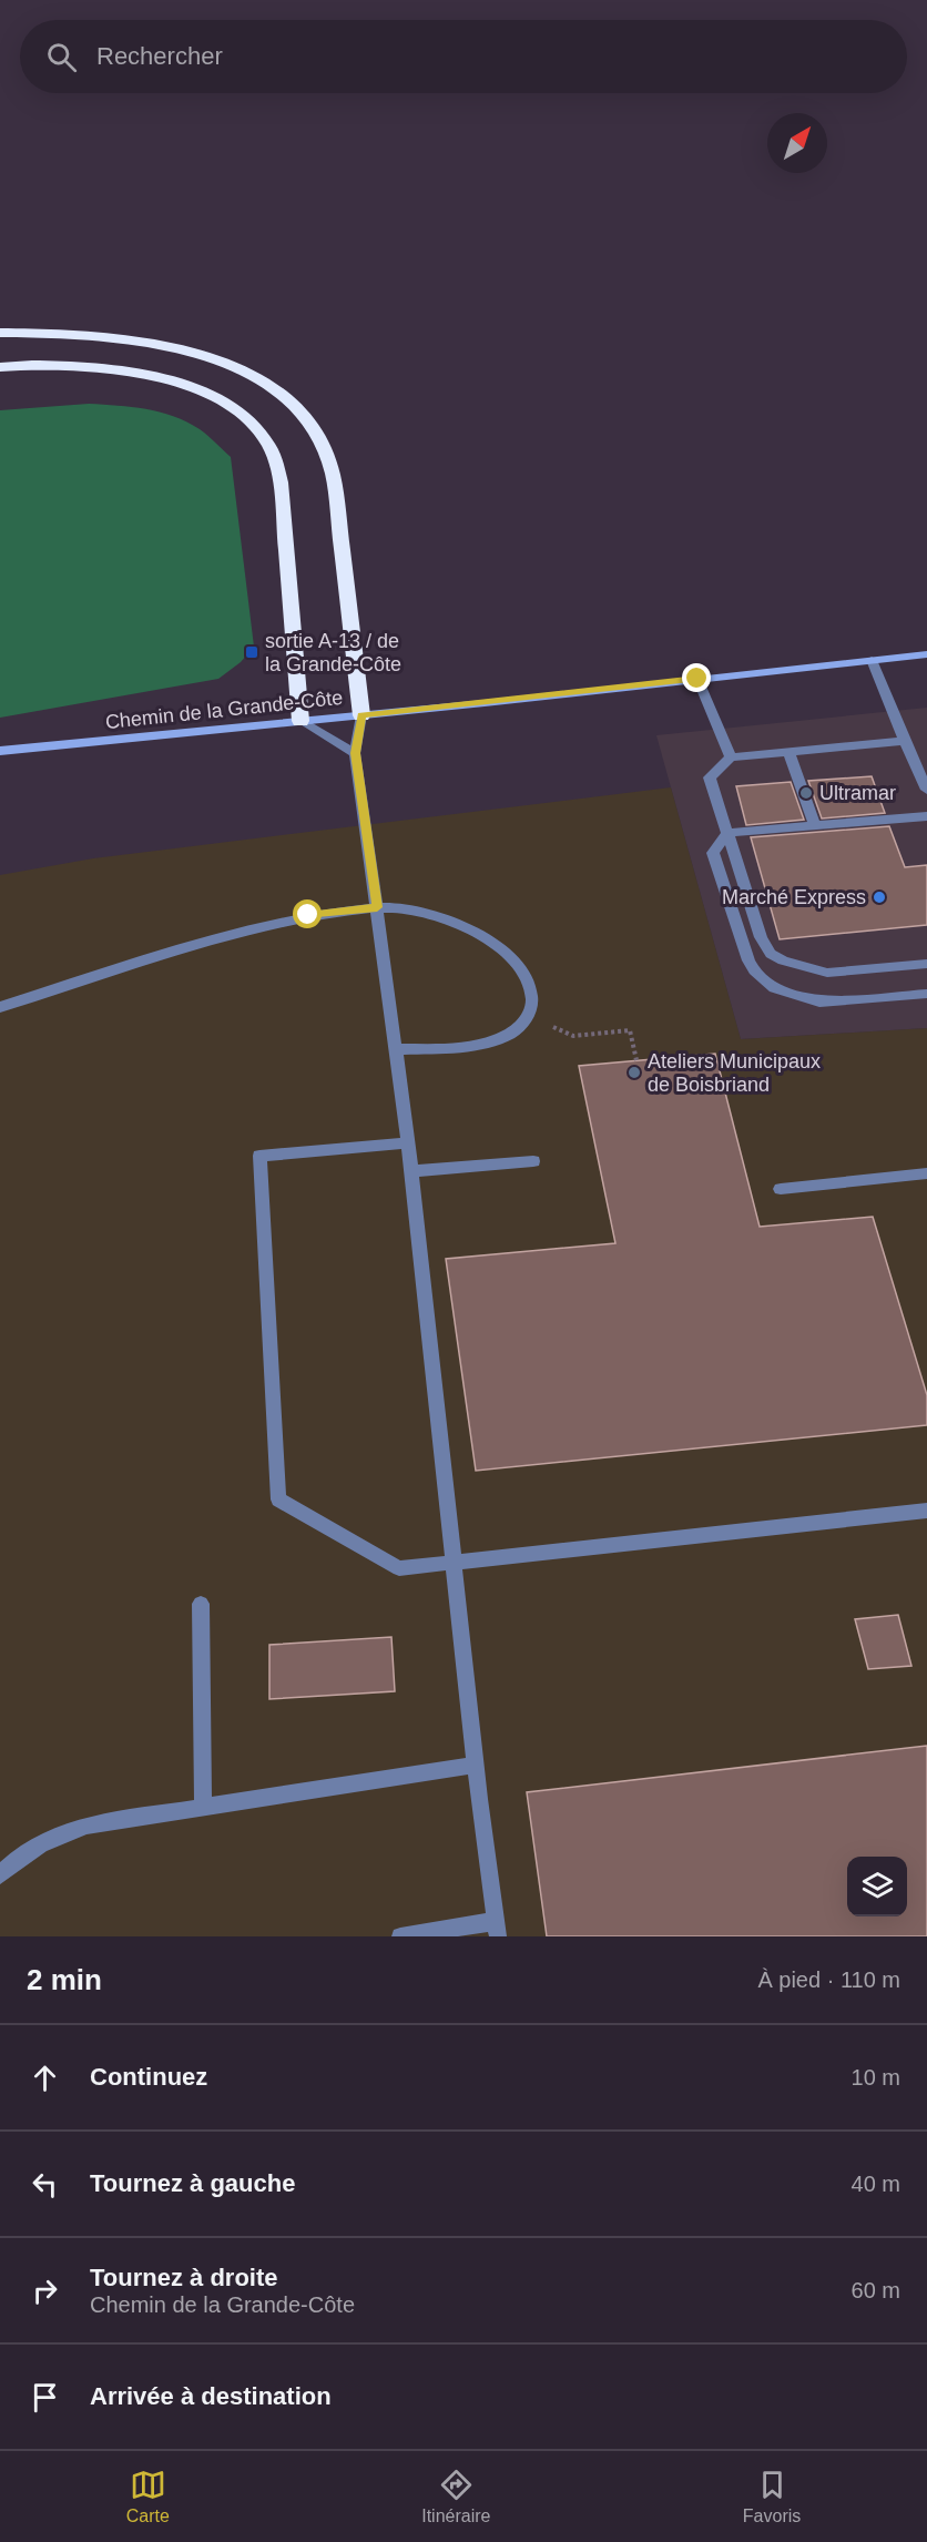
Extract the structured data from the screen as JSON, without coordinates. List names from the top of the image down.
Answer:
{
  "streets": {
    "main road": ["Chemin de la Grande-Côte"]
  },
  "places": {
    "transit": ["sortie A-13 / de la Grande-Côte"],
    "other": ["Ultramar", "Marché Express", "Ateliers Municipaux de Boisbriand"]
  },
  "north": "top right",
  "page": {
    "search": "Rechercher",
    "heading": ["2 min", "À pied · 110 m"],
    "list": [
      ["Continuez", "10 m"],
      ["Tournez à gauche", "40 m"],
      ["Tournez à droite", "Chemin de la Grande-Côte", "60 m"],
      "Arrivée à destination"
    ],
    "nav": ["Carte", "Itinéraire", "Favoris"]
  }
}
